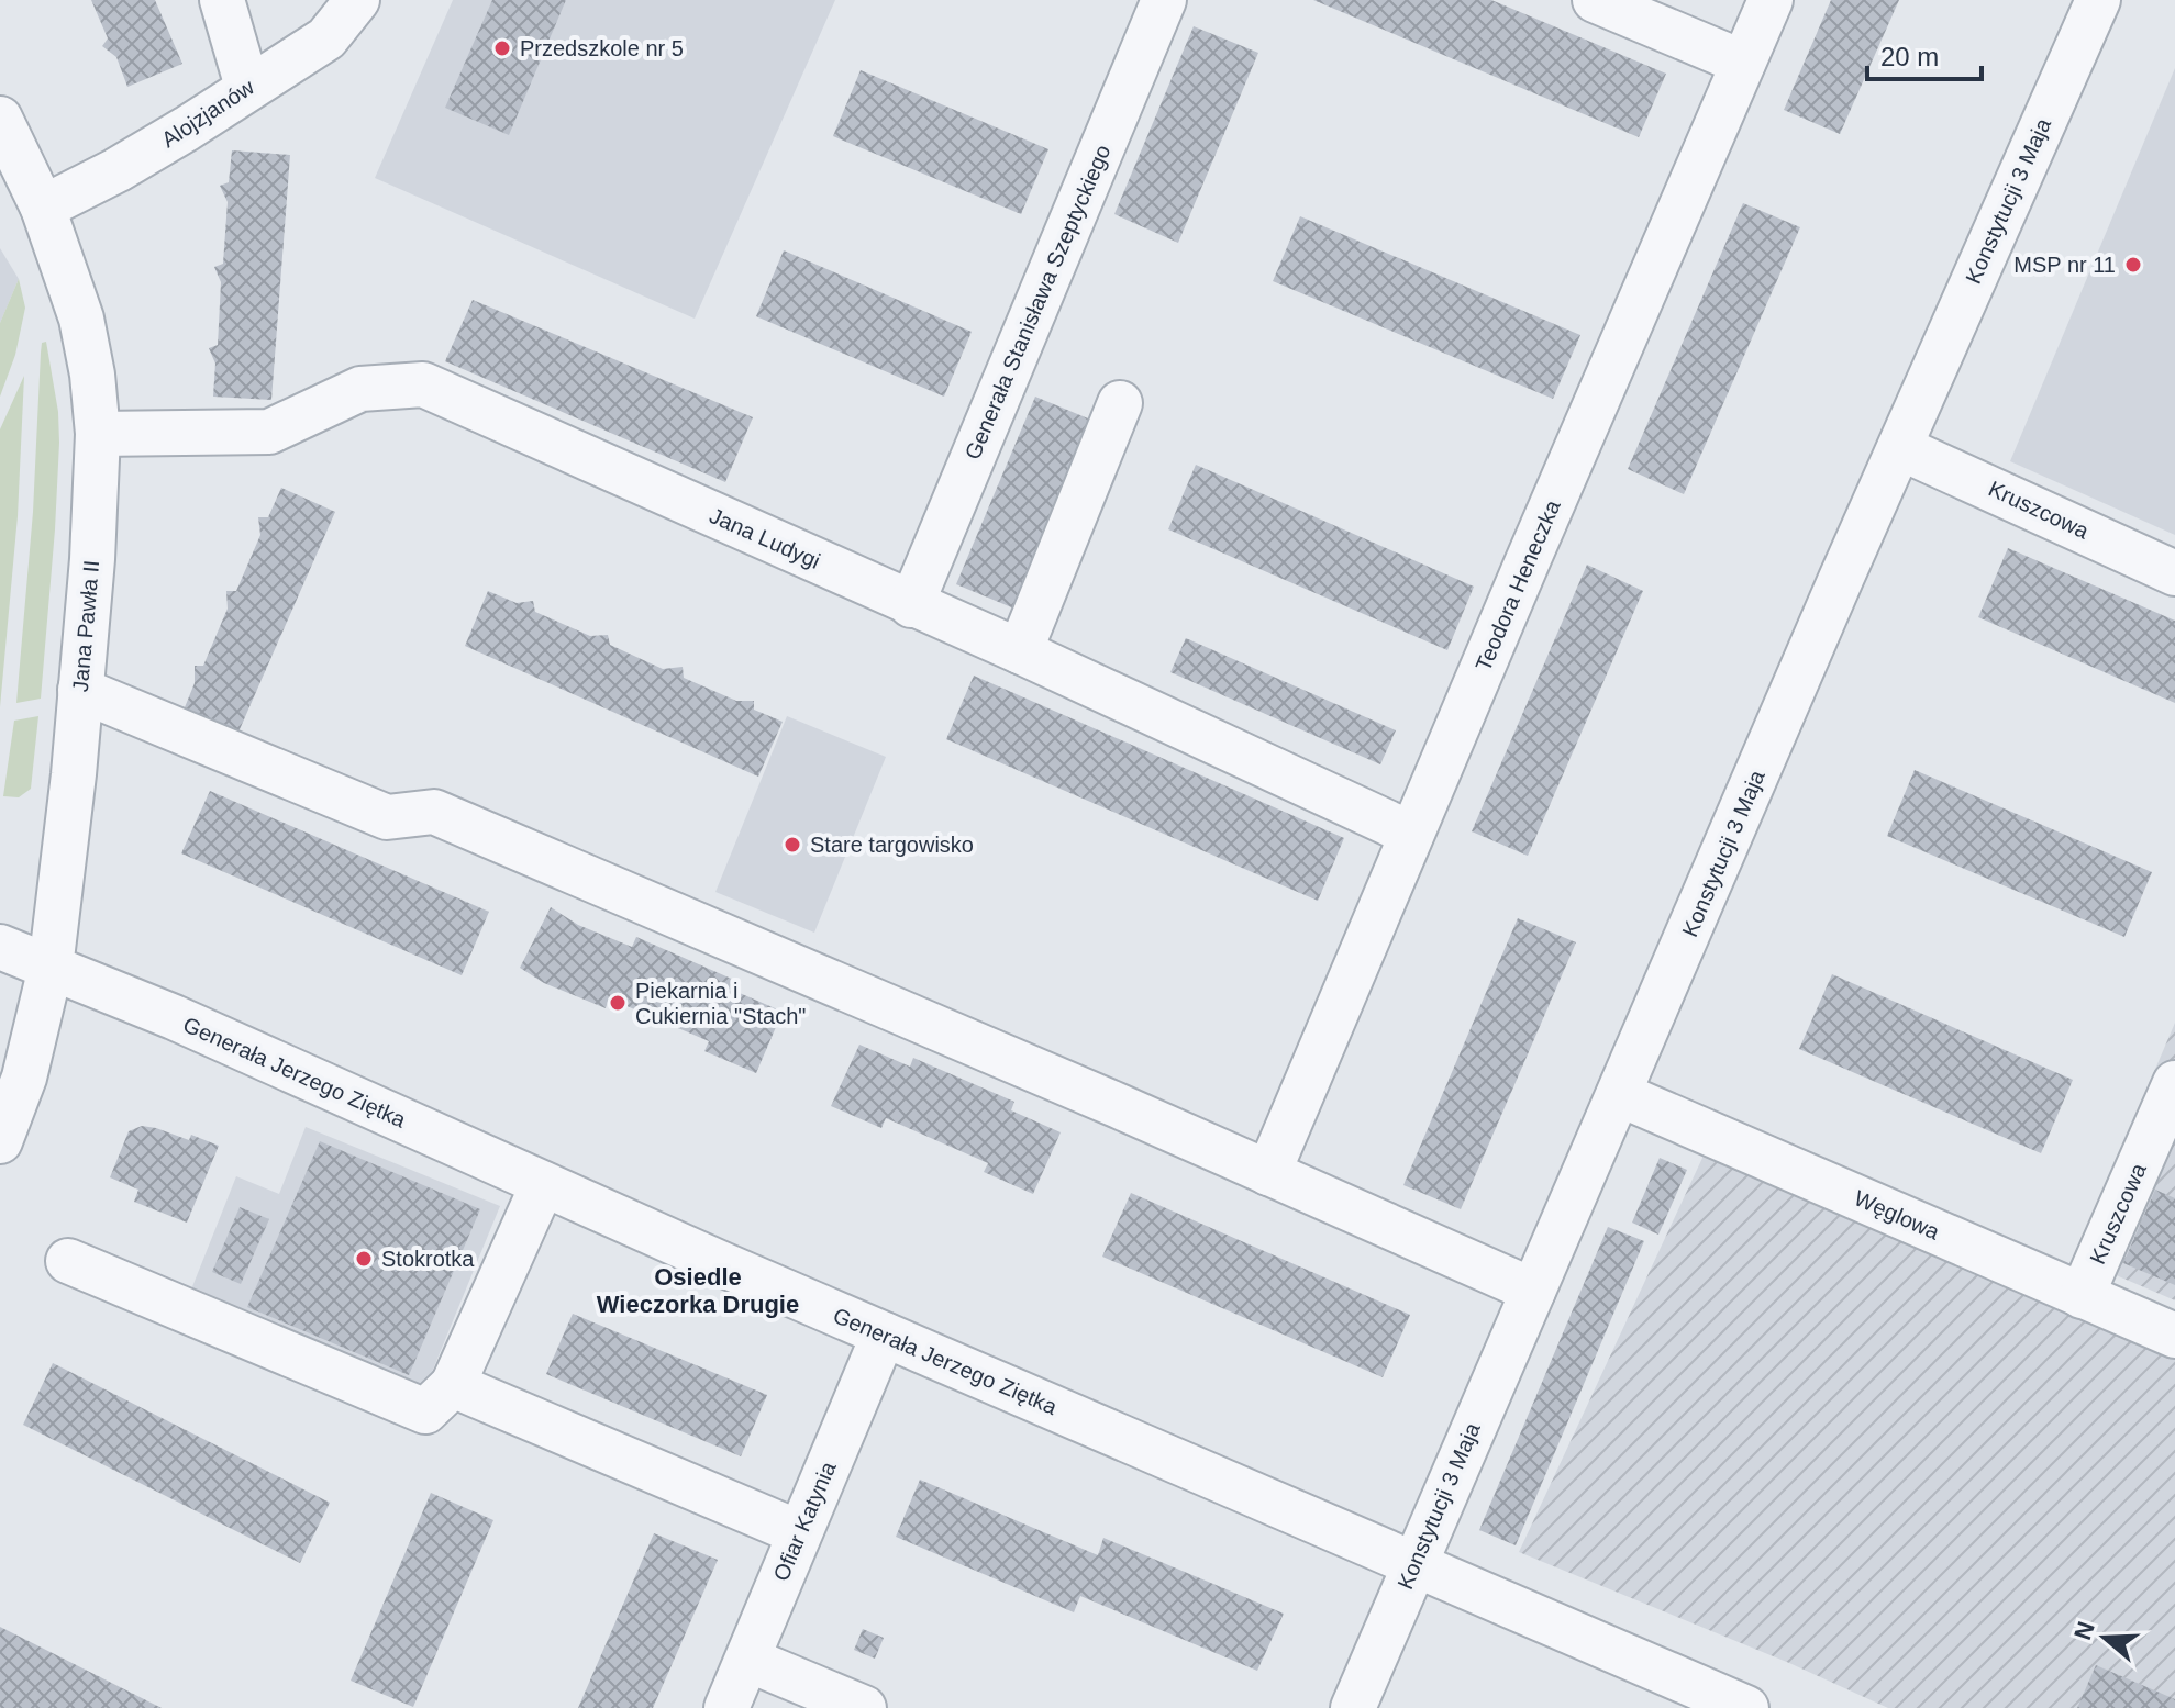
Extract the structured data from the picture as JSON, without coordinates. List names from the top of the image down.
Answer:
{
  "streets": {
    "street": [
      "Alojzjanów",
      "Konstytucji 3 Maja",
      "Generała Stanisława Szeptyckiego",
      "Kruszcowa",
      "Jana Ludygi",
      "Teodora Heneczka",
      "Jana Pawła II",
      "Generała Jerzego Ziętka",
      "Węglowa",
      "Ofiar Katynia"
    ]
  },
  "crossings": [
    ["Alojzjanów", "Jana Pawła II"],
    ["Konstytucji 3 Maja", "Kruszcowa"],
    ["Konstytucji 3 Maja", "Generała Jerzego Ziętka"],
    ["Konstytucji 3 Maja", "Węglowa"],
    ["Generała Stanisława Szeptyckiego", "Jana Ludygi"],
    ["Kruszcowa", "Węglowa"],
    ["Jana Ludygi", "Teodora Heneczka"],
    ["Jana Ludygi", "Jana Pawła II"],
    ["Jana Pawła II", "Generała Jerzego Ziętka"],
    ["Generała Jerzego Ziętka", "Ofiar Katynia"]
  ],
  "districts": ["Osiedle Wieczorka Drugie"],
  "places": [
    "Przedszkole nr 5",
    "MSP nr 11",
    "Stare targowisko",
    "Piekarnia i Cukiernia \"Stach\"",
    "Stokrotka"
  ],
  "scale_bar": "20 m",
  "north": "left"
}
